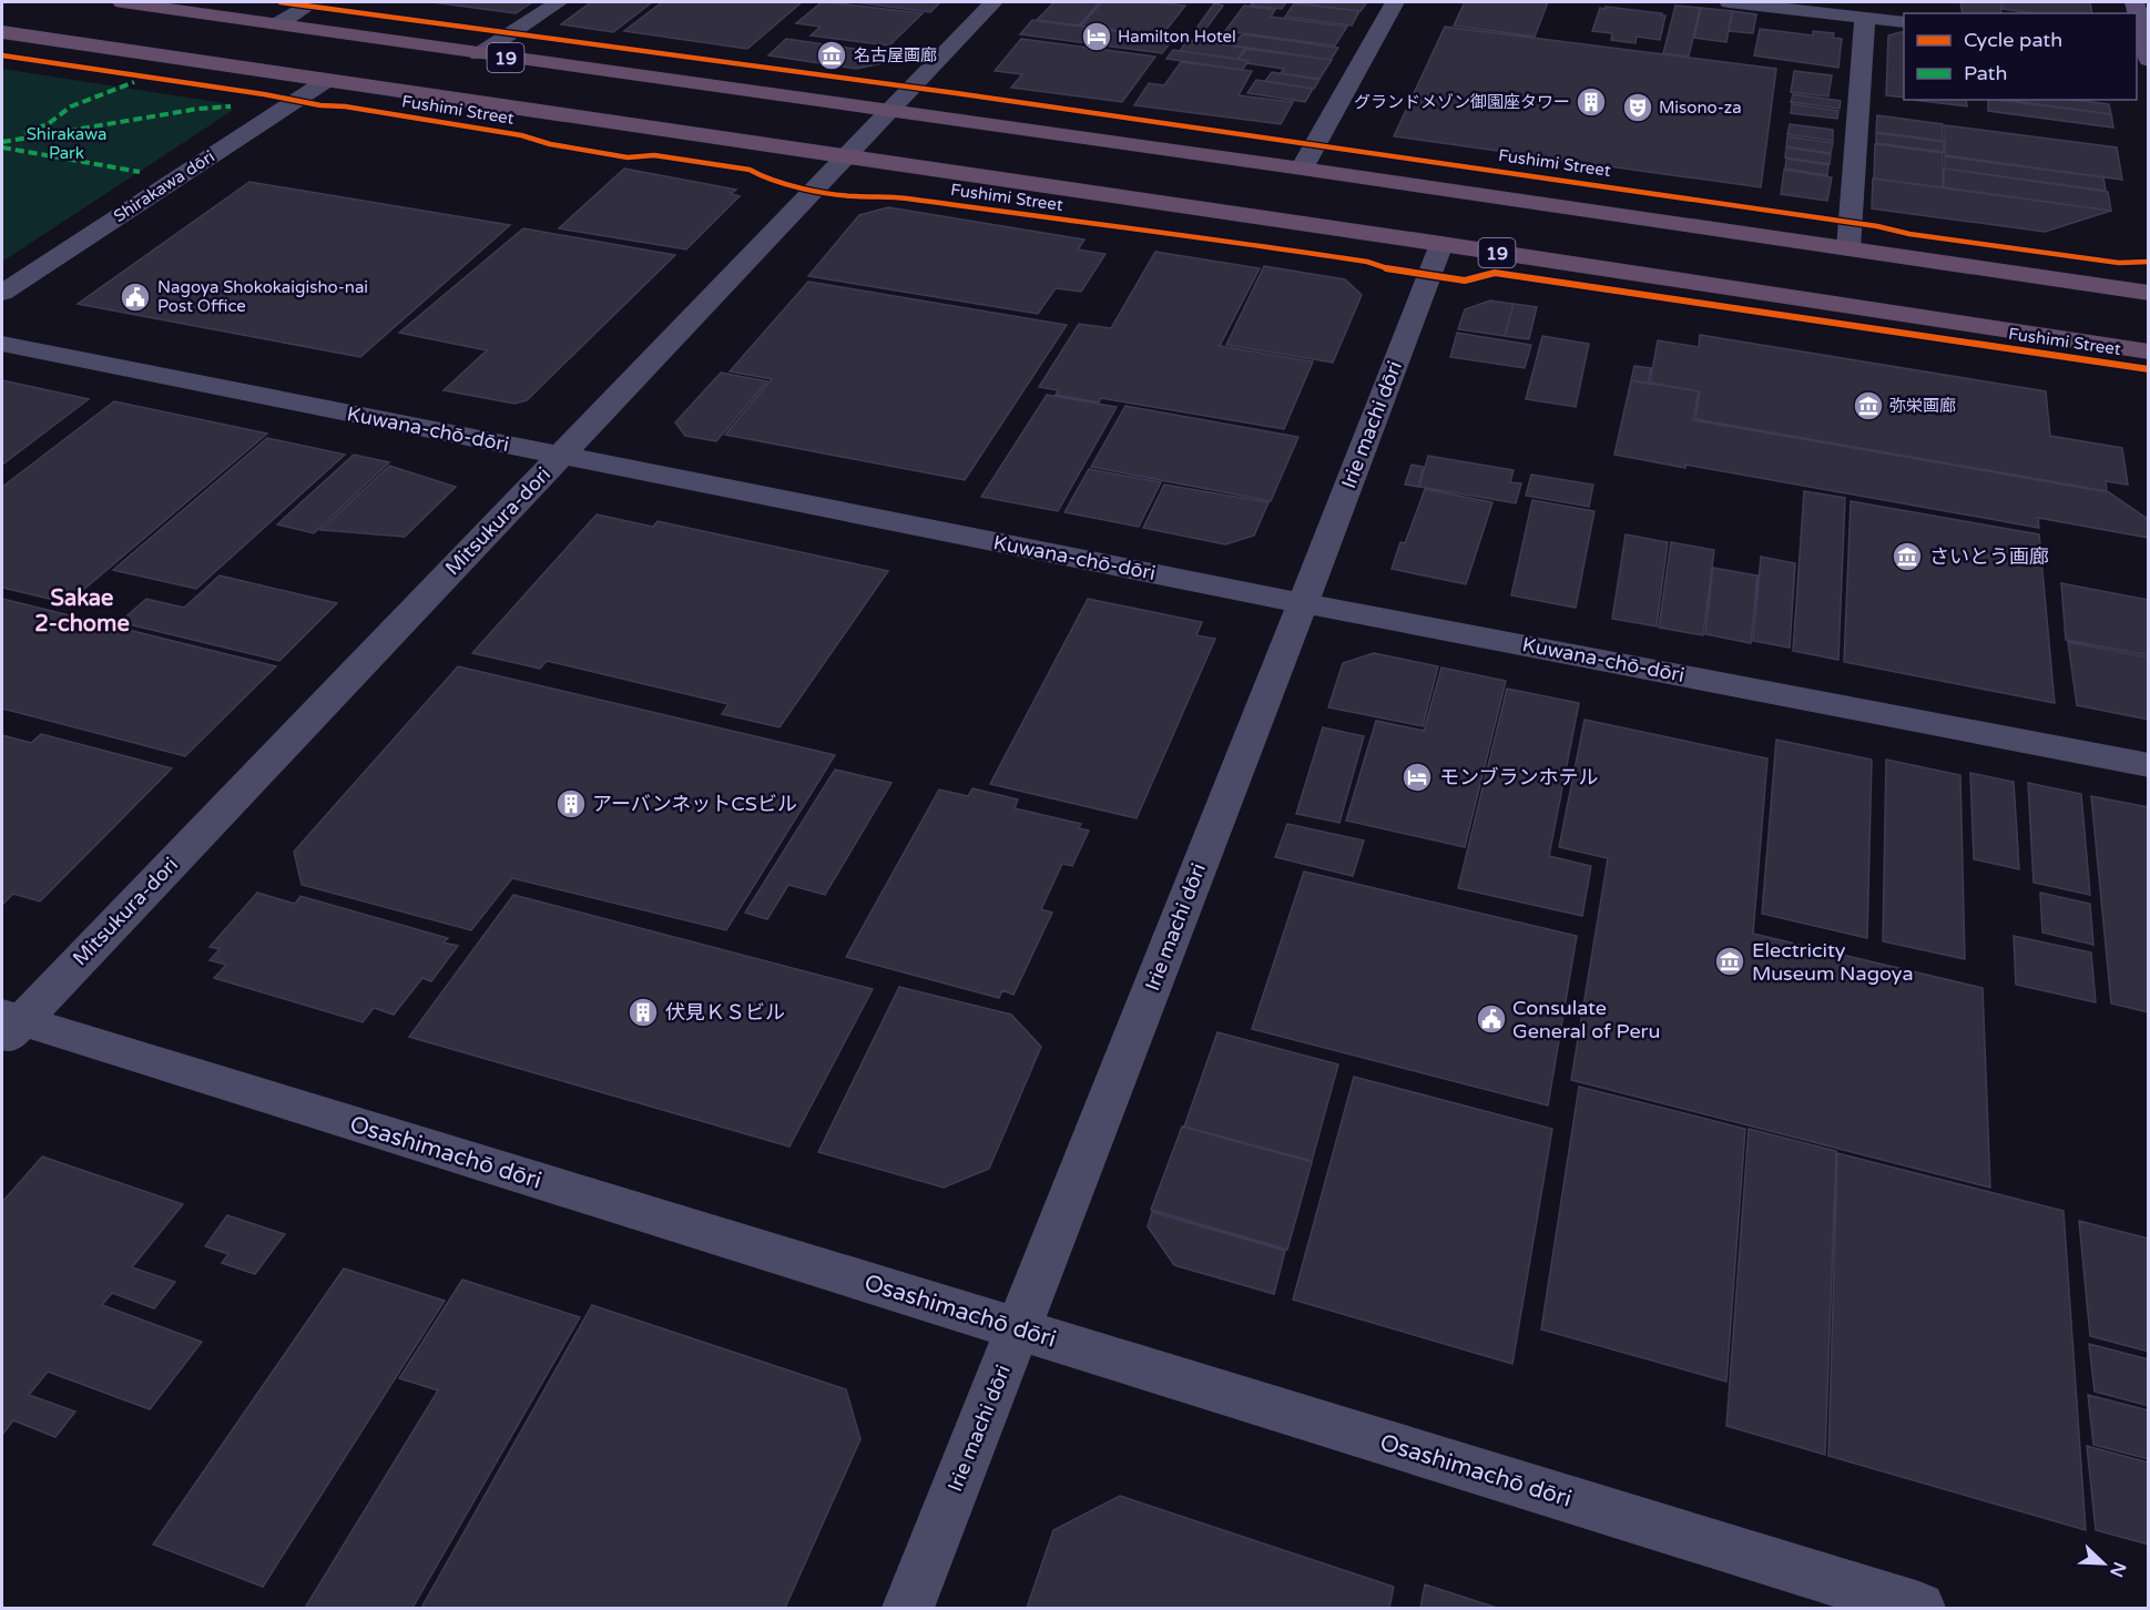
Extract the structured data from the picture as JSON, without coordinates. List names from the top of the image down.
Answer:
{
  "streets": {
    "highway": ["19", "Fushimi Street"],
    "street": [
      "Shirakawa dōri",
      "Irie machi dōri",
      "Kuwana-chō-dōri",
      "Mitsukura-dori",
      "Osashimachō dōri"
    ]
  },
  "crossings": [
    ["19", "Mitsukura-dori"],
    ["Fushimi Street", "Shirakawa dōri"],
    ["Fushimi Street", "Irie machi dōri"],
    ["Fushimi Street", "Mitsukura-dori"],
    ["Irie machi dōri", "Kuwana-chō-dōri"],
    ["Irie machi dōri", "Osashimachō dōri"],
    ["Kuwana-chō-dōri", "Mitsukura-dori"],
    ["Mitsukura-dori", "Osashimachō dōri"]
  ],
  "districts": ["Sakae 2-chome"],
  "parks": ["Shirakawa Park"],
  "places": {
    "hotel": ["Hamilton Hotel", "モンブランホテル"],
    "museum": [
      "名古屋画廊",
      "弥栄画廊",
      "さいとう画廊",
      "Electricity Museum Nagoya"
    ],
    "building": ["グランドメゾン御園座タワー", "アーバンネットCSビル", "伏見ＫＳビル"],
    "theatre": ["Misono-za"],
    "public building": ["Nagoya Shokokaigisho-nai Post Office", "Consulate General of Peru"]
  },
  "legend": ["Cycle path", "Path"],
  "north": "bottom right"
}
